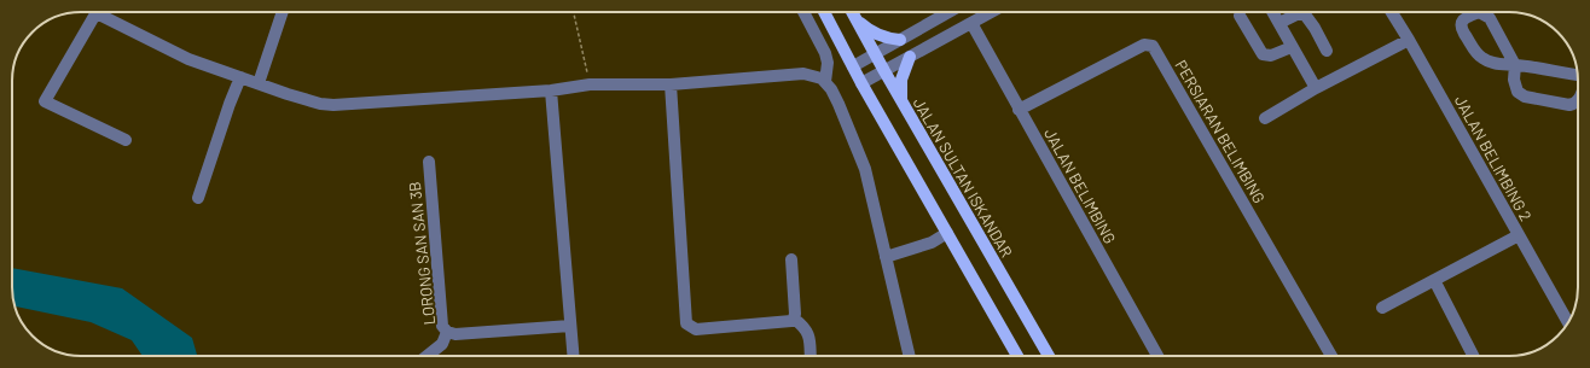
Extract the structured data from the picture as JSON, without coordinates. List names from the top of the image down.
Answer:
{
  "streets": {
    "main road": ["JALAN SULTAN ISKANDAR"],
    "street": [
      "PERSIARAN BELIMBING",
      "JALAN BELIMBING 2",
      "JALAN BELIMBING",
      "LORONG SAN SAN 3B"
    ]
  },
  "crossings": [
    ["PERSIARAN BELIMBING", "JALAN BELIMBING"]
  ]
}
